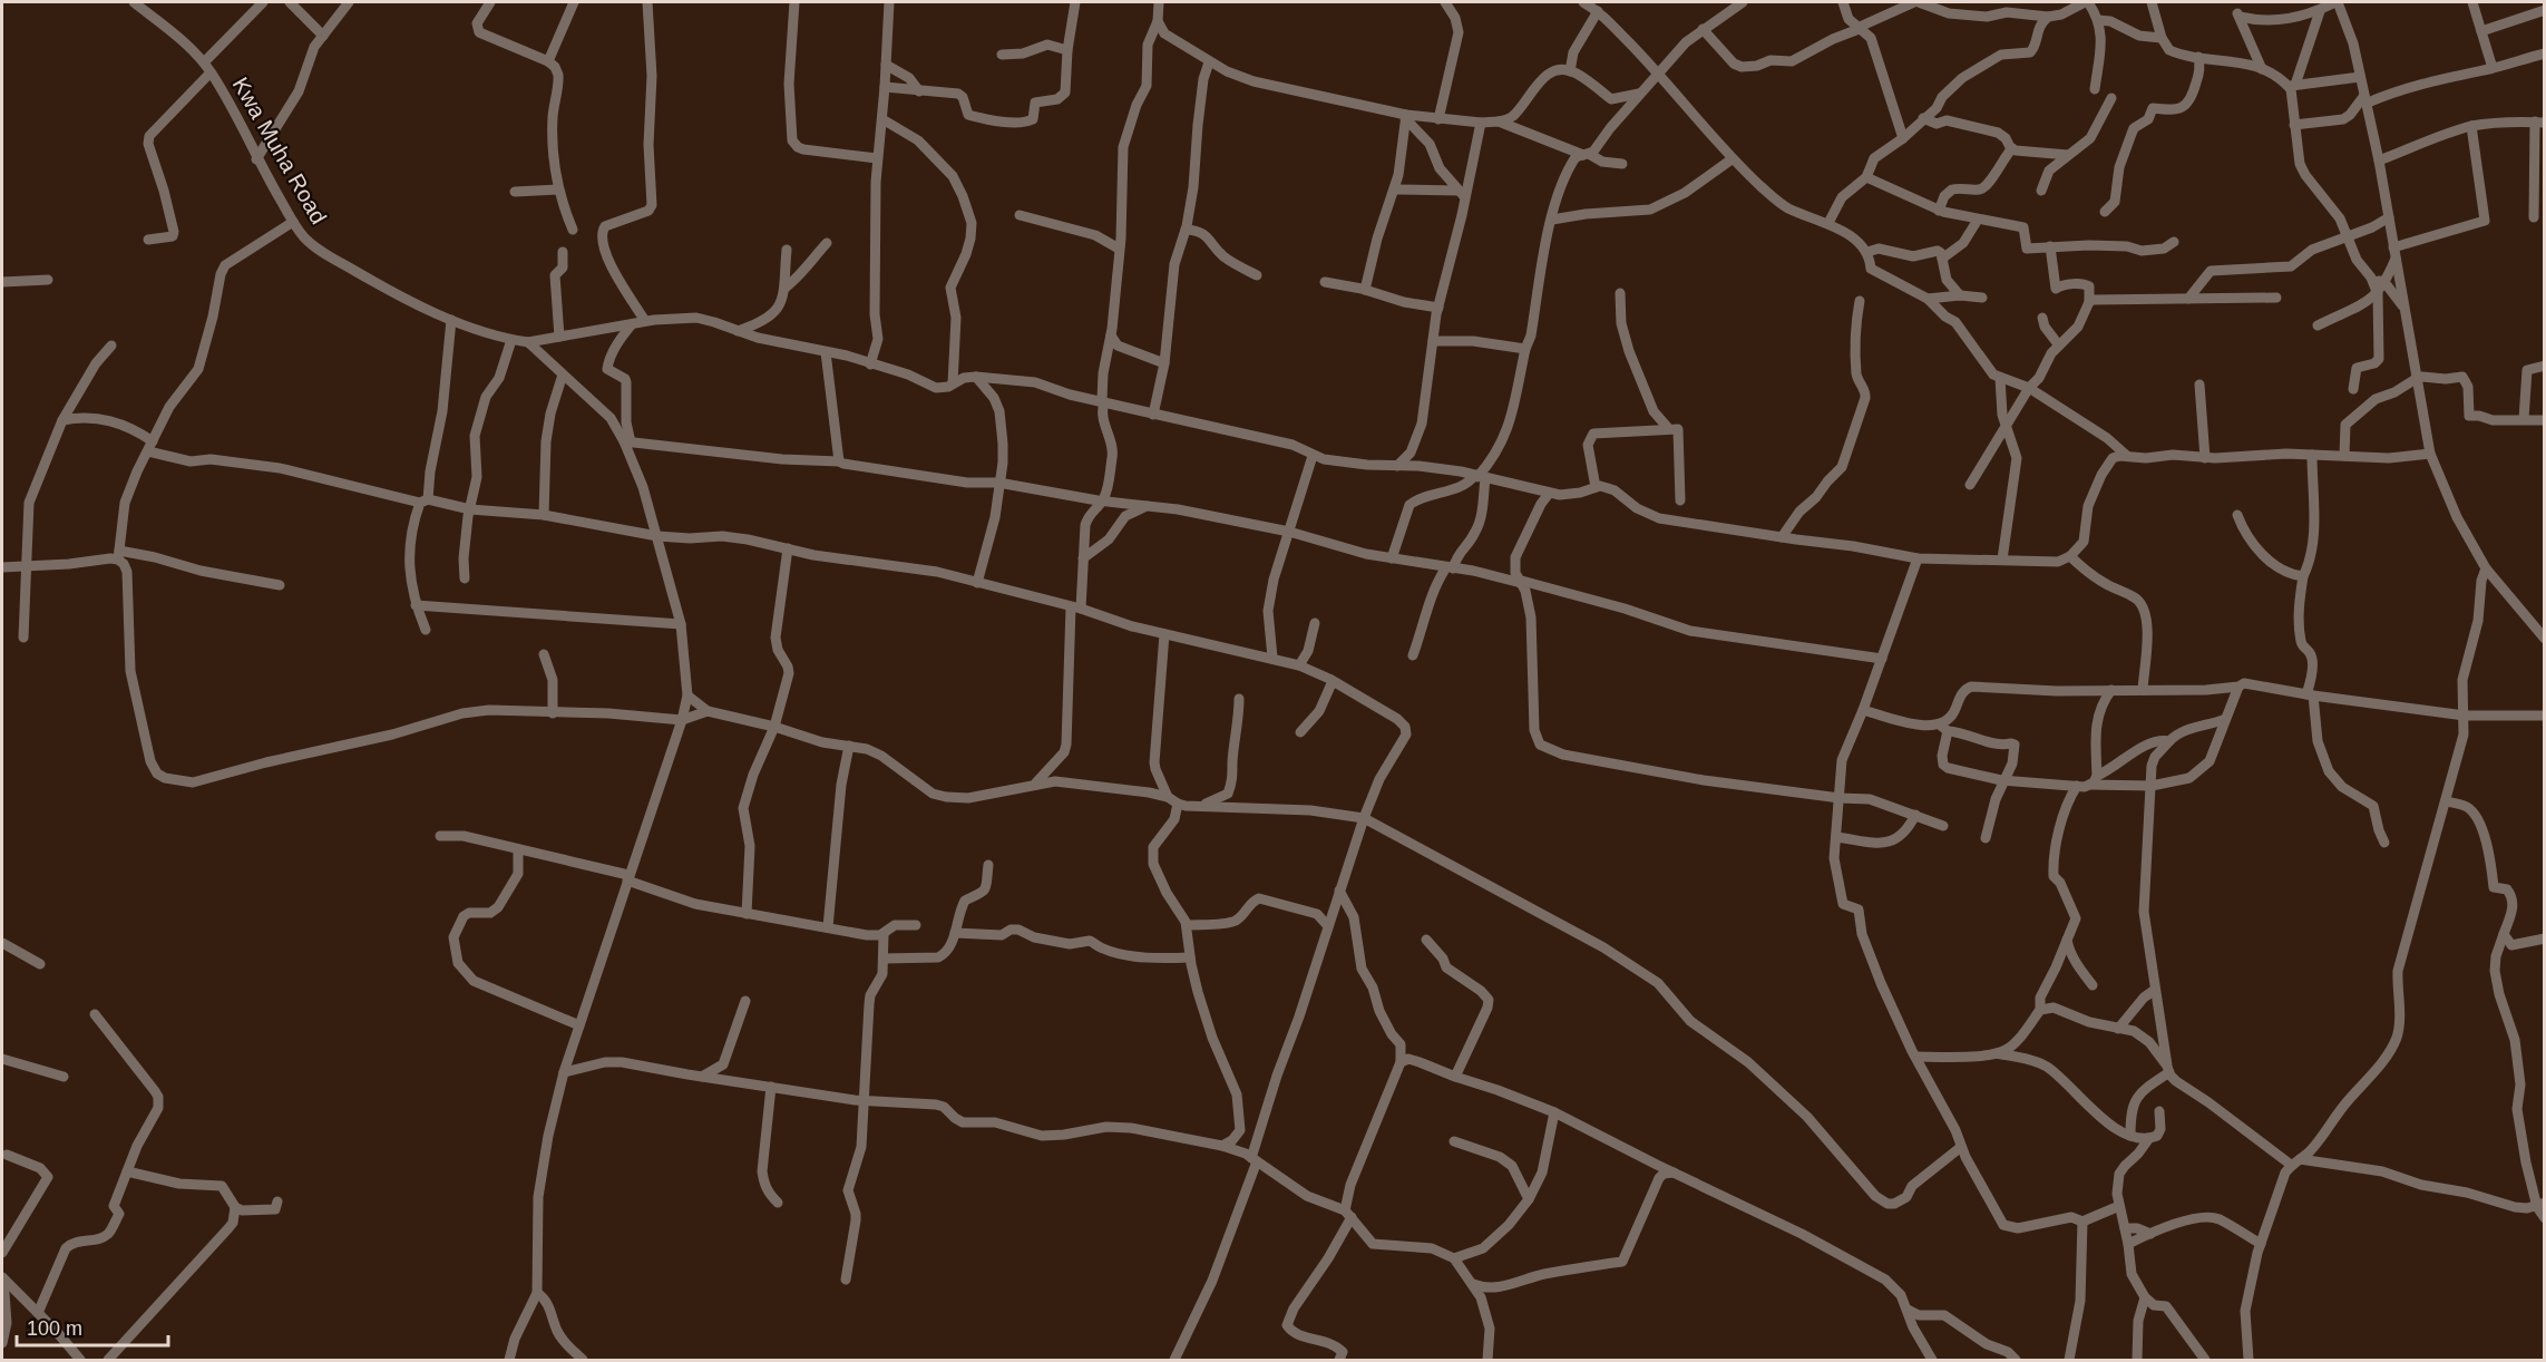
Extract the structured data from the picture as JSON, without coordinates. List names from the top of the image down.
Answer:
{
  "streets": {
    "street": ["Kwa Muha Road"]
  },
  "scale_bar": "100 m"
}
